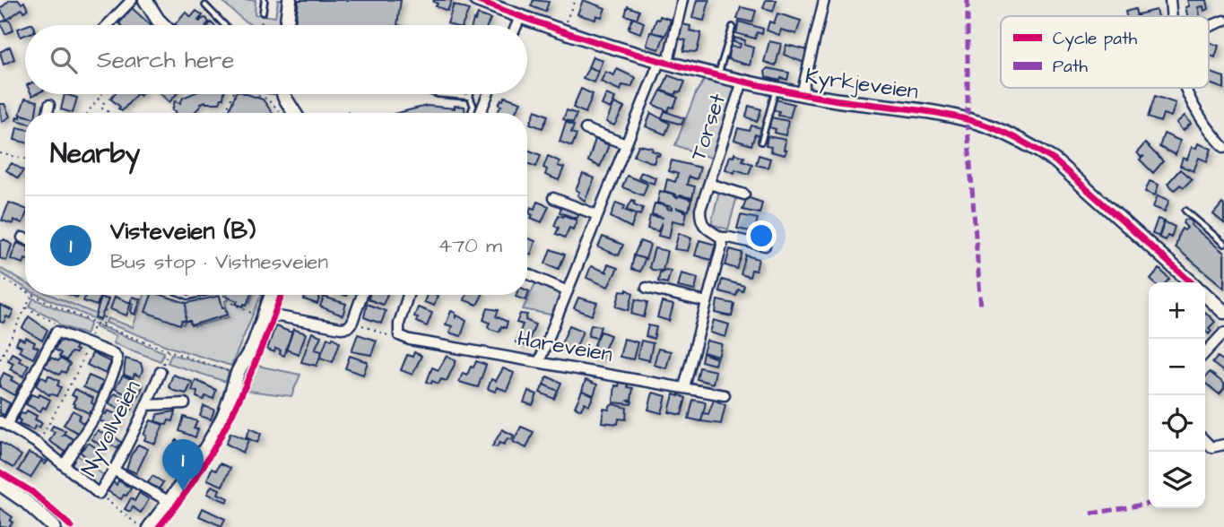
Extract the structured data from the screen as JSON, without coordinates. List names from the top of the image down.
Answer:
{
  "streets": {
    "street": [
      "Kyrkjeveien",
      "Torset",
      "Hareveien",
      "Nyvollveien"
    ]
  },
  "crossings": [
    ["Kyrkjeveien", "Torset"]
  ],
  "legend": ["Cycle path", "Path"],
  "page": {
    "search": "Search here",
    "heading": "Nearby",
    "list": [
      {
        "mark": "1",
        "name": "Visteveien (B)",
        "note": "Bus stop · Vistnesveien",
        "value": "470 m"
      }
    ],
    "map_buttons": ["+", "−"],
    "pins": "1"
  }
}
